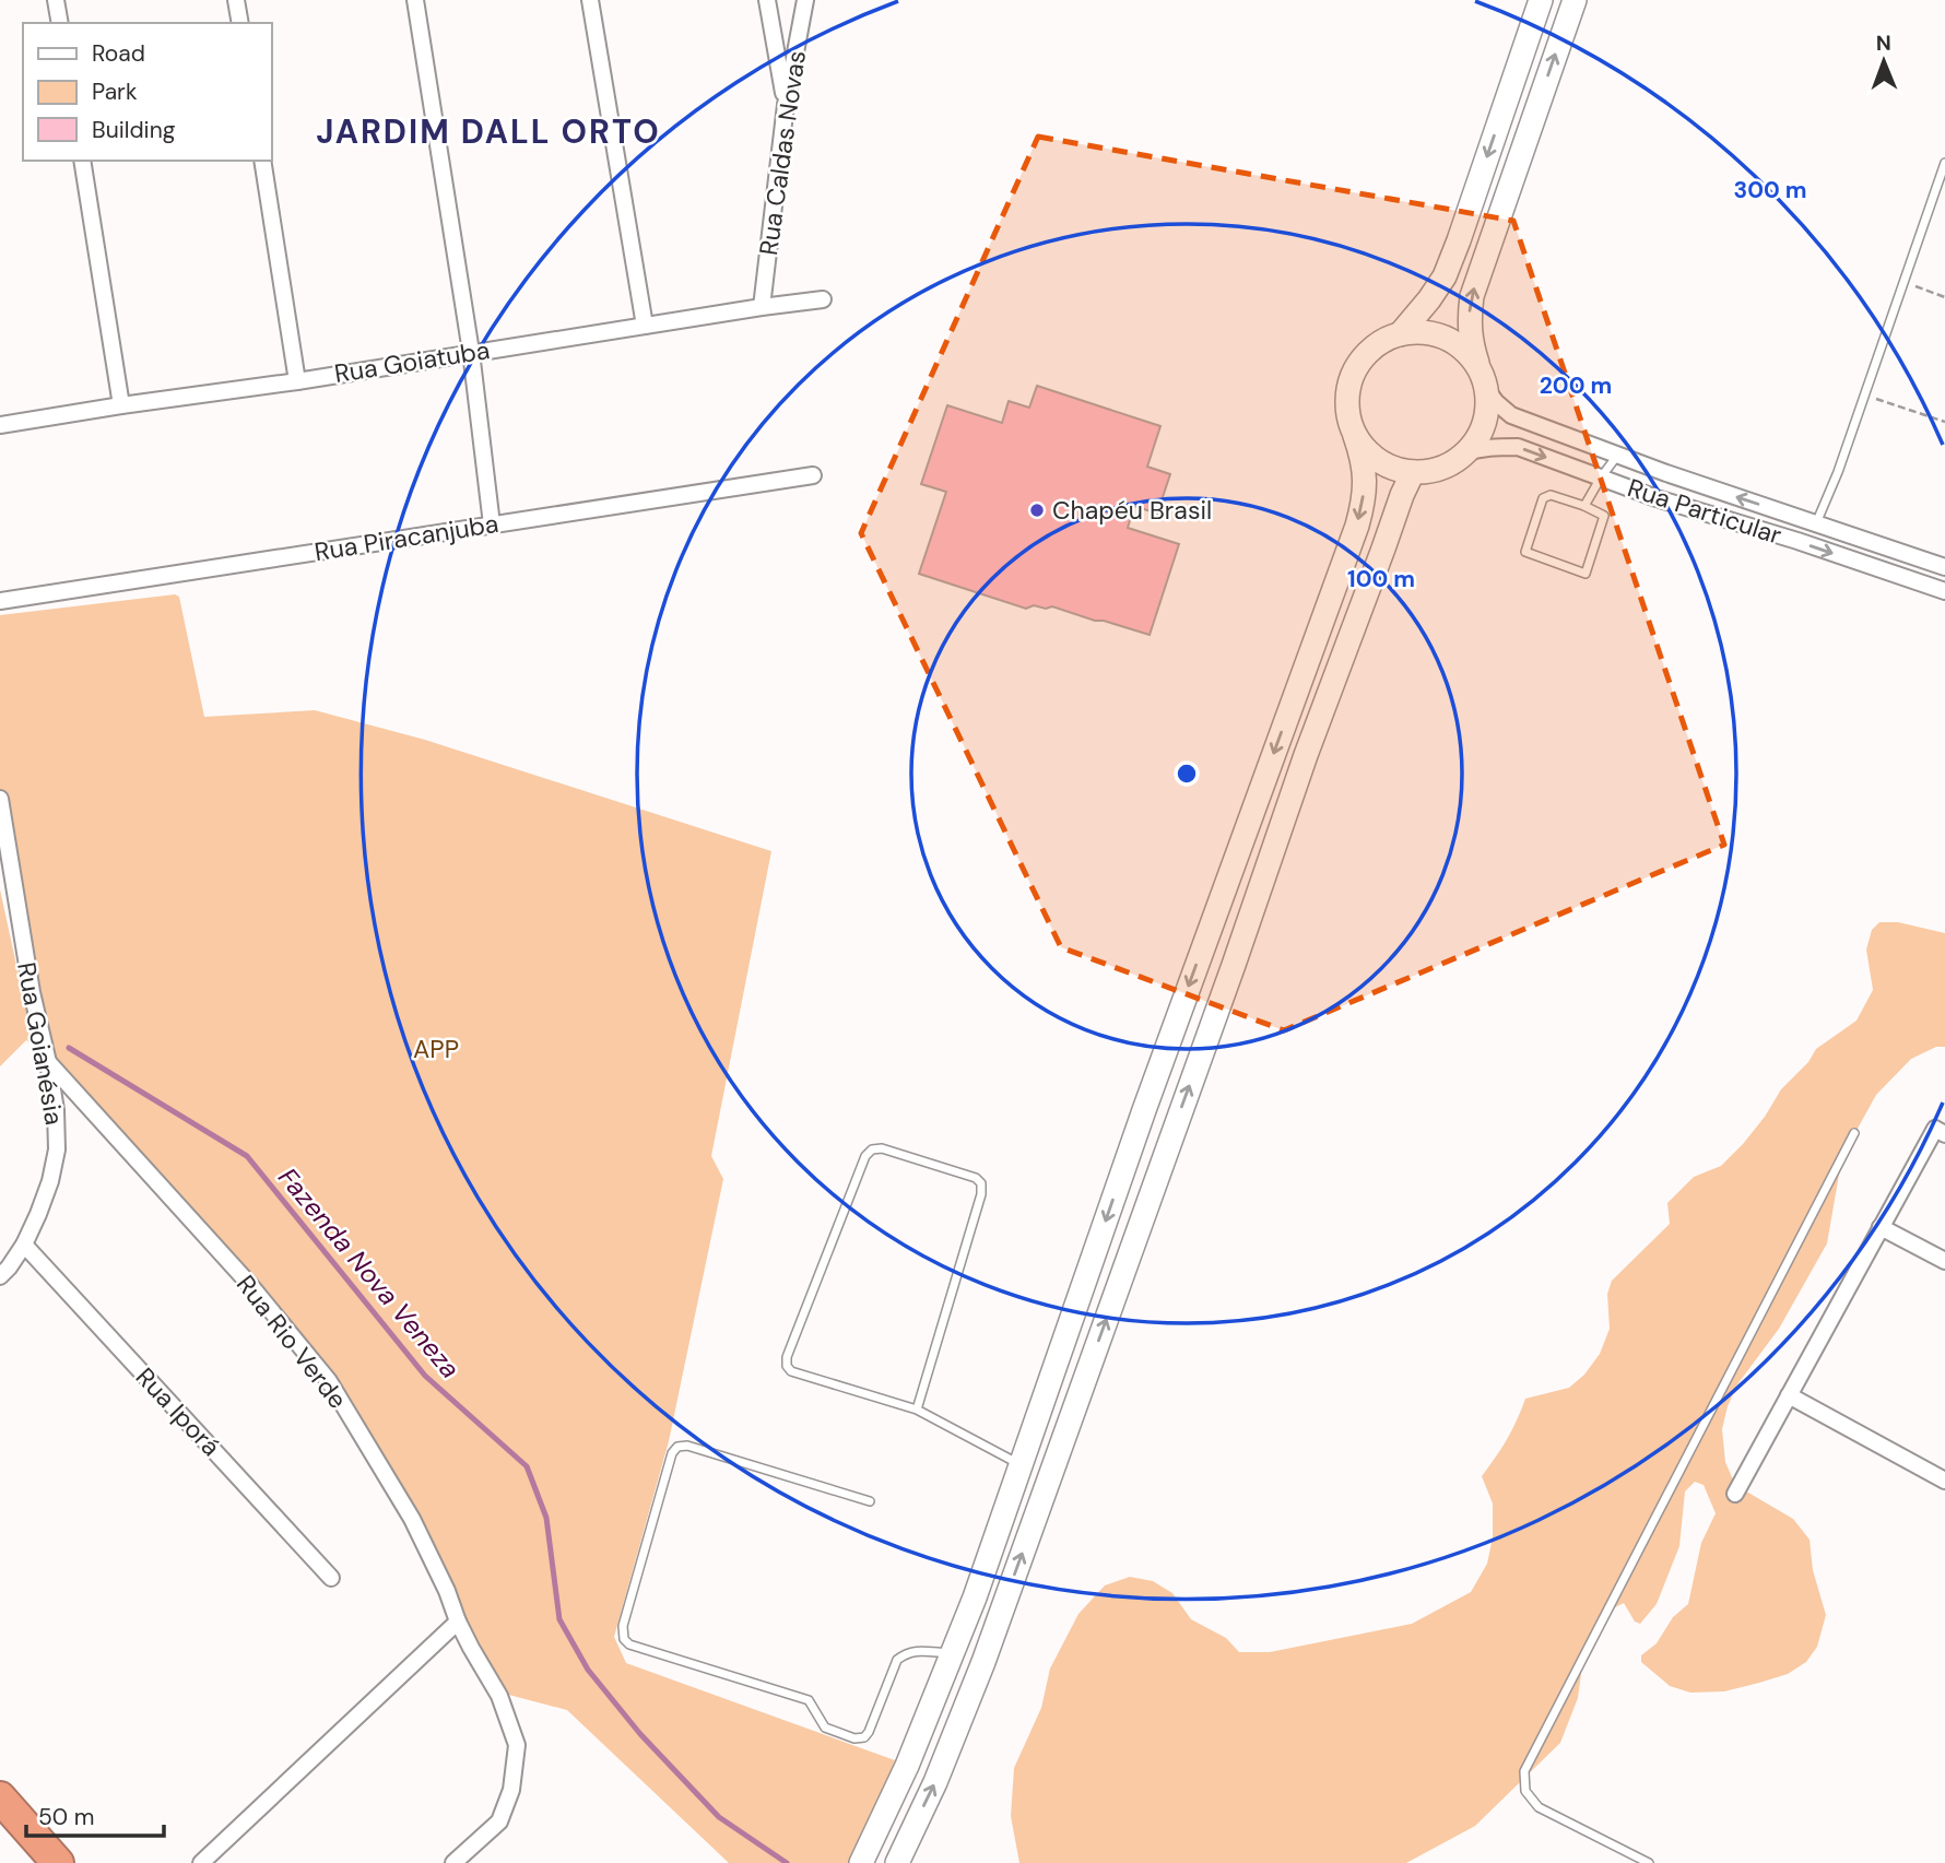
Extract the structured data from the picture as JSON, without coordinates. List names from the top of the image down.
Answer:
{
  "streets": {
    "street": [
      "Rua Caldas Novas",
      "Rua Goiatuba",
      "Rua Particular",
      "Rua Piracanjuba",
      "Rua Goianésia",
      "Rua Rio Verde",
      "Rua Iporá"
    ]
  },
  "crossings": [
    ["Rua Caldas Novas", "Rua Goiatuba"],
    ["Rua Goianésia", "Rua Rio Verde"],
    ["Rua Goianésia", "Rua Iporá"]
  ],
  "districts": ["JARDIM DALL ORTO"],
  "water": ["Fazenda Nova Veneza"],
  "parks": ["APP"],
  "places": ["Chapéu Brasil"],
  "legend": ["Road", "Park", "Building"],
  "scale_bar": "50 m",
  "north": "top",
  "rings": ["300 m", "200 m", "100 m"]
}
